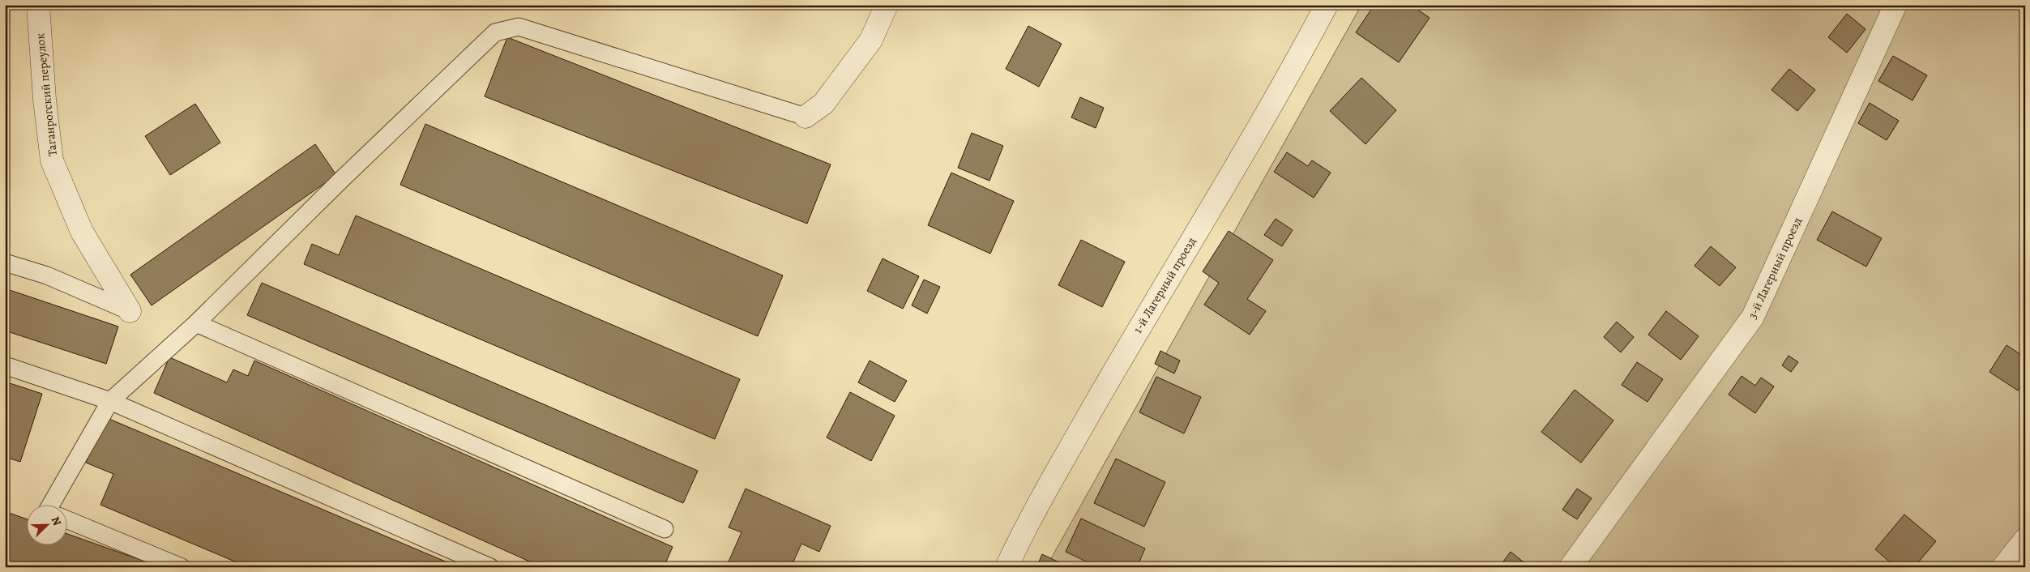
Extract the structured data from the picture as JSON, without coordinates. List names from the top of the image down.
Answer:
{
  "streets": {
    "street": ["Таганрогский переулок", "3-й Лагерный проезд", "1-й Лагерный проезд"]
  },
  "north": "top right"
}
